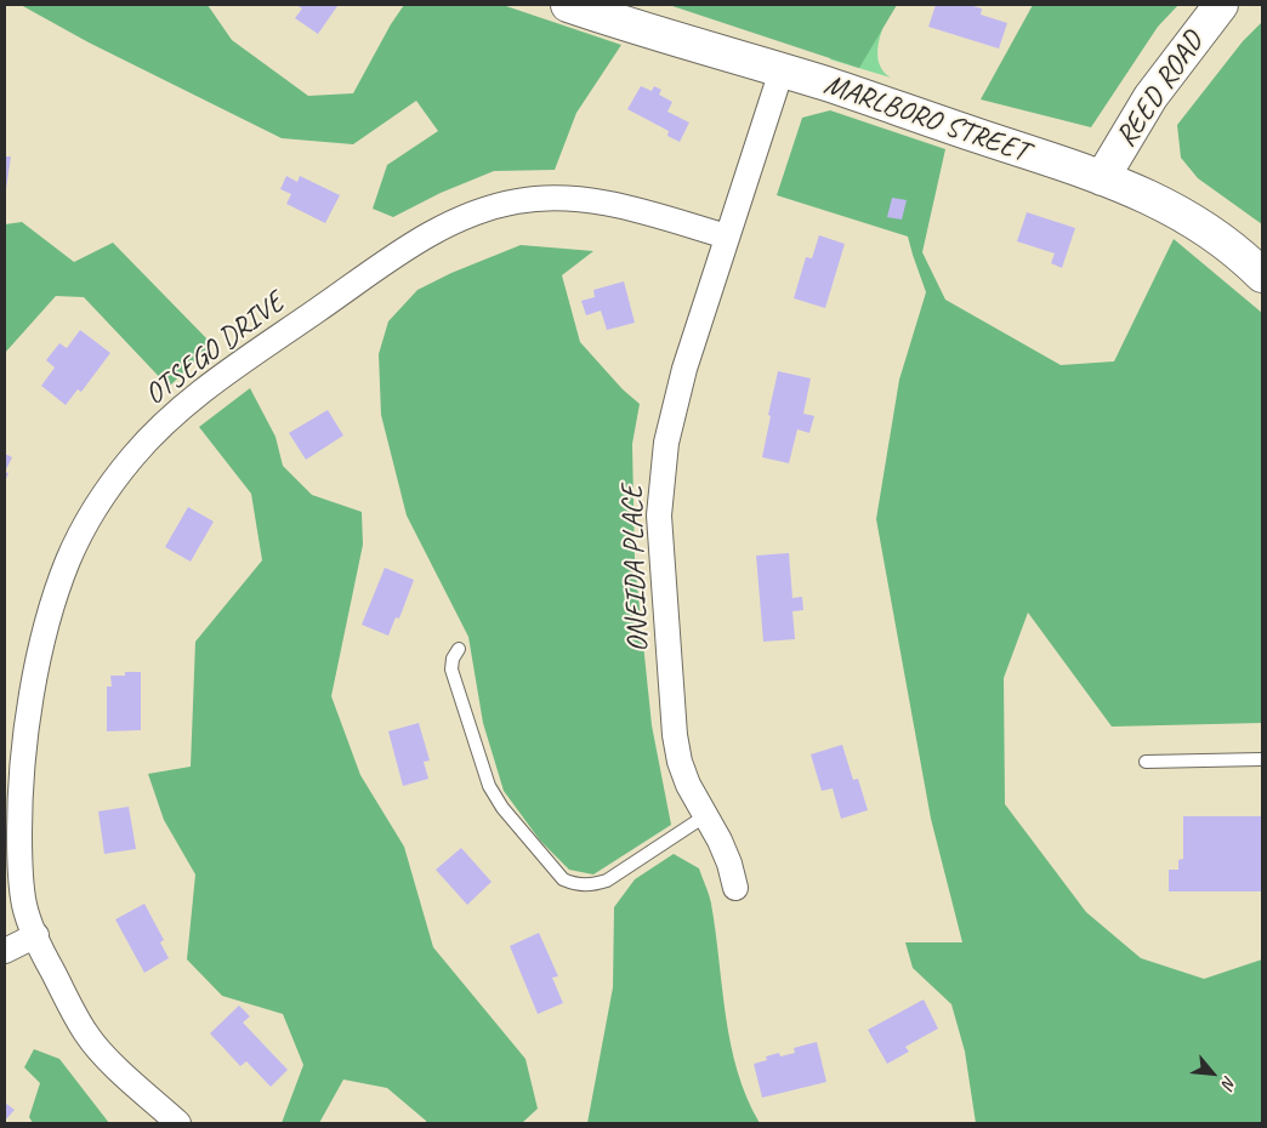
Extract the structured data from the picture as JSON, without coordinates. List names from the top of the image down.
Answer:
{
  "streets": {
    "street": [
      "REED ROAD",
      "MARLBORO STREET",
      "OTSEGO DRIVE",
      "ONEIDA PLACE"
    ]
  },
  "crossings": [
    ["REED ROAD", "MARLBORO STREET"],
    ["MARLBORO STREET", "ONEIDA PLACE"],
    ["OTSEGO DRIVE", "ONEIDA PLACE"]
  ],
  "north": "bottom right"
}
